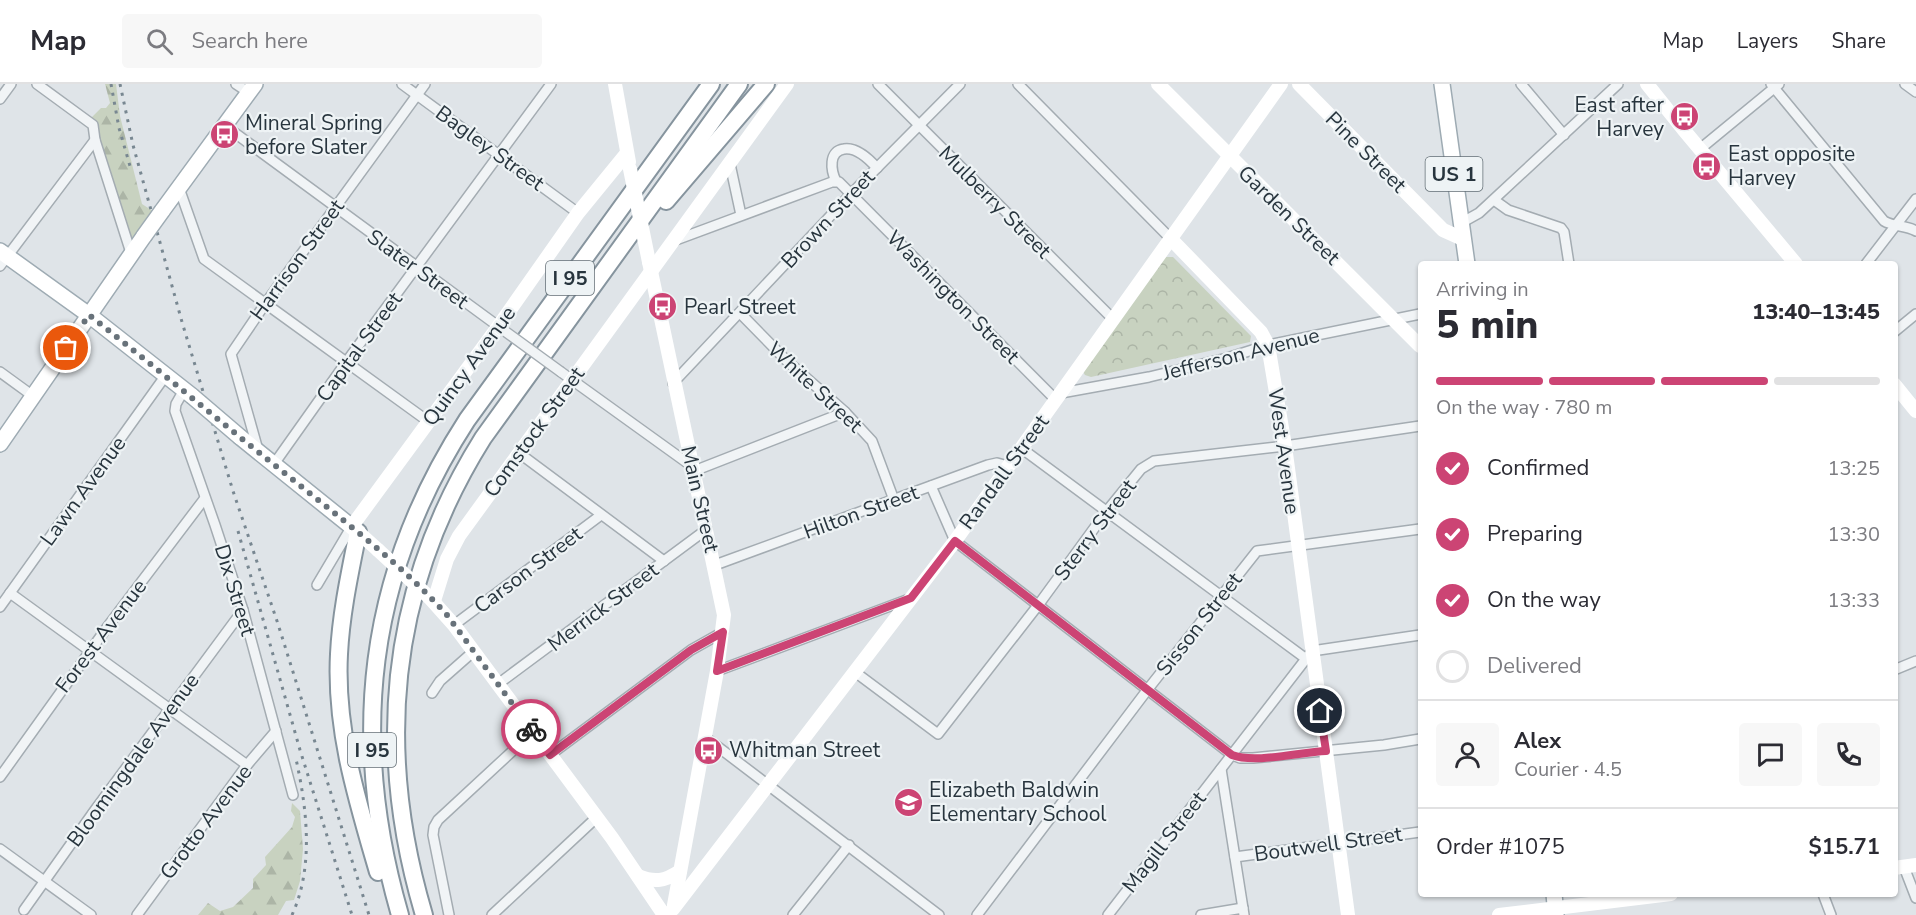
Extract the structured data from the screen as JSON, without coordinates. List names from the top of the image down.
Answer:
{
  "streets": {
    "highway": ["I 95"],
    "main road": [
      "Pine Street",
      "US 1",
      "Garden Street",
      "Quincy Avenue",
      "Comstock Street",
      "West Avenue",
      "Randall Street",
      "Main Street"
    ],
    "street": [
      "Bagley Street",
      "Mulberry Street",
      "Brown Street",
      "Harrison Street",
      "Slater Street",
      "Washington Street",
      "Capital Street",
      "Jefferson Avenue",
      "White Street",
      "Lawn Avenue",
      "Hilton Street",
      "Sterry Street",
      "Carson Street",
      "Dix Street",
      "Merrick Street",
      "Sisson Street",
      "Forest Avenue",
      "Bloomingdale Avenue",
      "Grotto Avenue",
      "Magill Street",
      "Boutwell Street"
    ]
  },
  "crossings": [
    ["Bagley Street", "Harrison Street"],
    ["Bagley Street", "Capital Street"],
    ["Bagley Street", "Quincy Avenue"],
    ["Pine Street", "US 1"],
    ["Mulberry Street", "Brown Street"],
    ["Mulberry Street", "Randall Street"],
    ["Garden Street", "Jefferson Avenue"],
    ["Garden Street", "Randall Street"],
    ["Brown Street", "Washington Street"],
    ["Brown Street", "White Street"],
    ["Brown Street", "Main Street"],
    ["Harrison Street", "Slater Street"],
    ["Slater Street", "Capital Street"],
    ["Slater Street", "Quincy Avenue"],
    ["Slater Street", "Comstock Street"],
    ["Slater Street", "Main Street"],
    ["Washington Street", "Jefferson Avenue"],
    ["Washington Street", "Randall Street"],
    ["Jefferson Avenue", "West Avenue"],
    ["Jefferson Avenue", "Randall Street"],
    ["Quincy Avenue", "Main Street"],
    ["White Street", "Hilton Street"],
    ["Comstock Street", "Main Street"],
    ["West Avenue", "Randall Street"],
    ["West Avenue", "Sterry Street"],
    ["West Avenue", "Sisson Street"],
    ["West Avenue", "Boutwell Street"],
    ["Randall Street", "Main Street"],
    ["Randall Street", "Hilton Street"],
    ["Randall Street", "Sterry Street"],
    ["Main Street", "Hilton Street"],
    ["Main Street", "Merrick Street"],
    ["Dix Street", "Forest Avenue"],
    ["Dix Street", "Bloomingdale Avenue"],
    ["Dix Street", "Grotto Avenue"]
  ],
  "places": {
    "bus stop": [
      "East after Harvey",
      "Mineral Spring before Slater",
      "East opposite Harvey",
      "Pearl Street",
      "Whitman Street"
    ],
    "school or university": ["Elizabeth Baldwin Elementary School"]
  },
  "page": {
    "header": "Map",
    "search": "Search here",
    "nav": ["Map", "Layers", "Share"],
    "heading": ["5 min", "Arriving in", "13:40–13:45"],
    "panel": [
      "Alex",
      "Courier · 4.5",
      "Order #1075",
      "$15.71"
    ],
    "bar": "On the way · 780 m",
    "list": [
      ["Confirmed", "13:25"],
      ["Preparing", "13:30"],
      ["On the way", "13:33"],
      "Delivered"
    ]
  }
}
